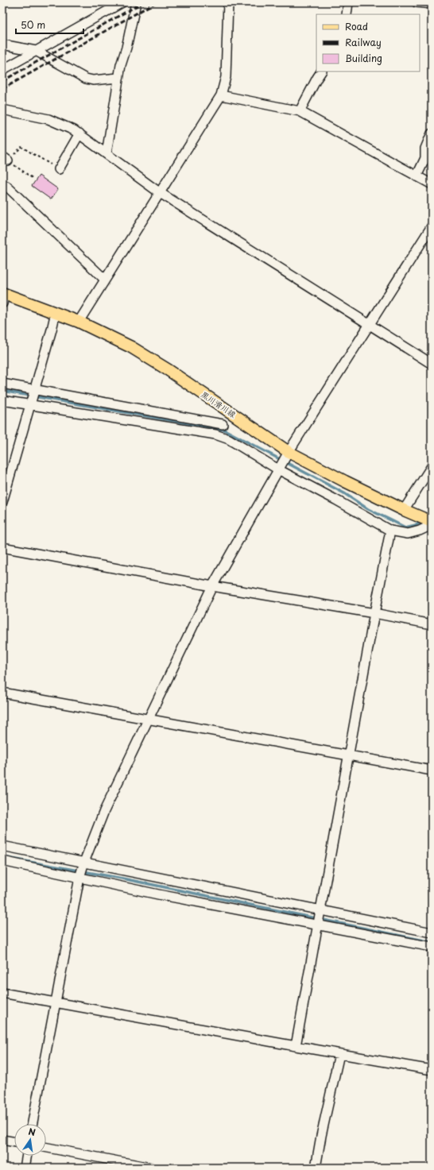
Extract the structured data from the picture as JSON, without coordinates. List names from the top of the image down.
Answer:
{
  "streets": {
    "main road": ["黒川滑川線"]
  },
  "legend": ["Road", "Railway", "Building"],
  "scale_bar": "50 m",
  "north": "top"
}
